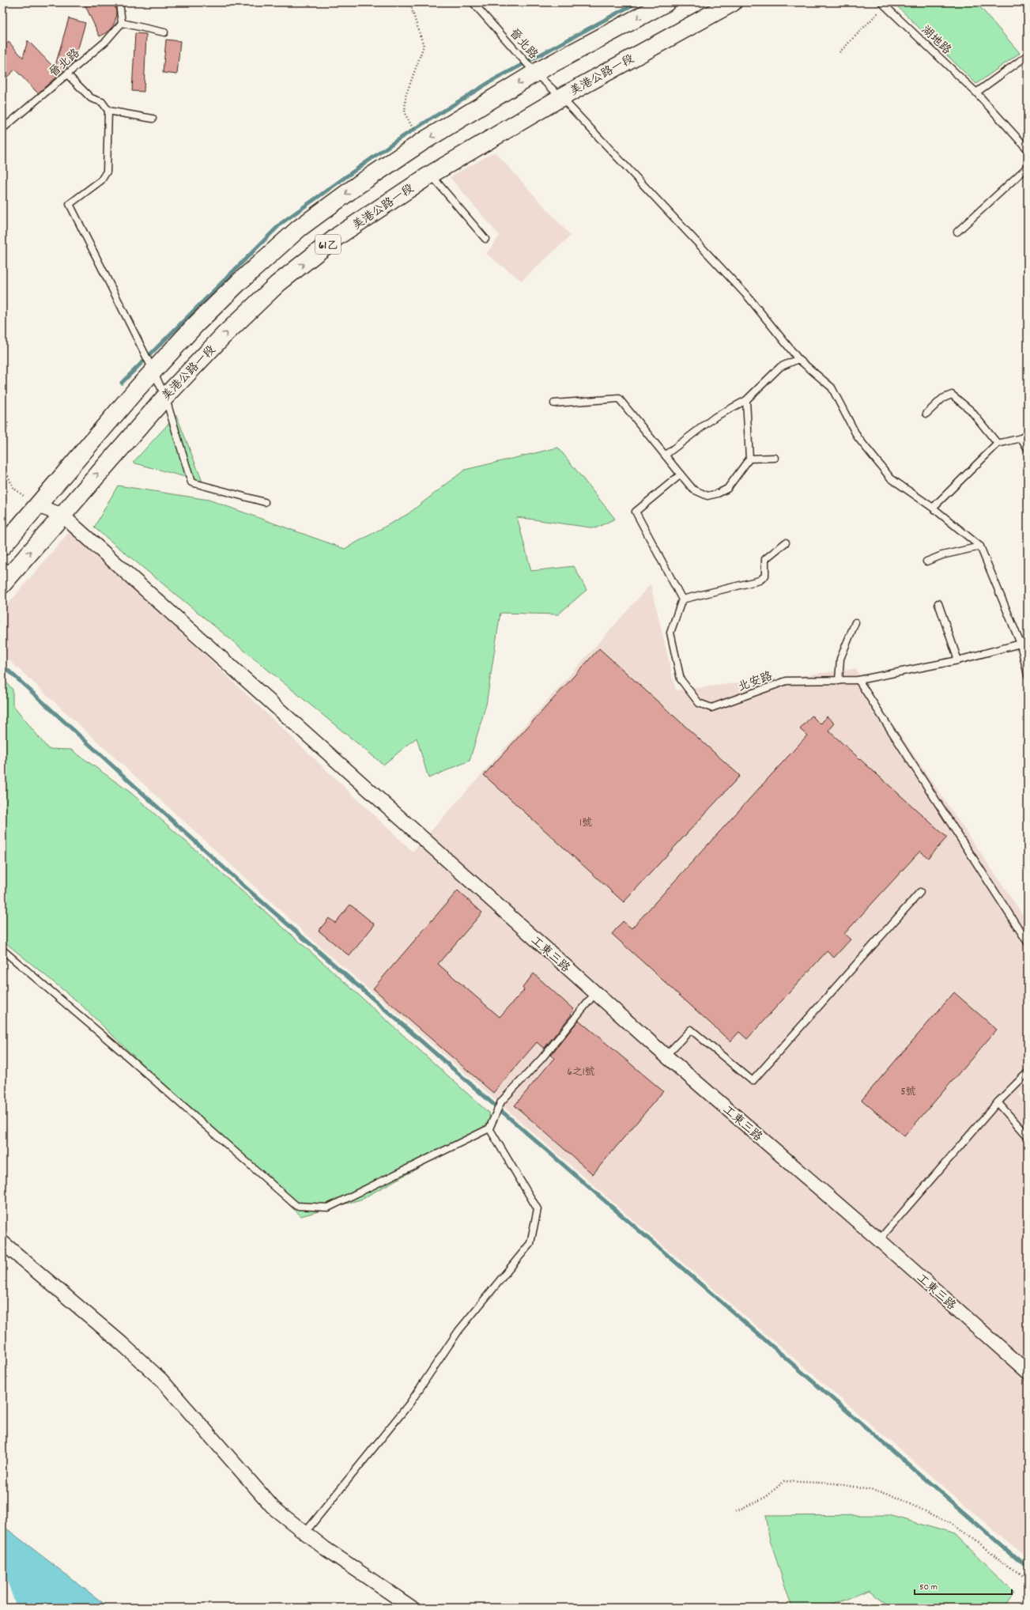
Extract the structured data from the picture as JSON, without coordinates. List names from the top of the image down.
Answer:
{
  "streets": {
    "main road": ["美港公路一段", "61乙"],
    "street": ["工東三路"],
    "lane": ["湖地路", "晉北路", "北安路"]
  },
  "crossings": [
    ["晉北路", "美港公路一段"],
    ["晉北路", "61乙"],
    ["美港公路一段", "工東三路"]
  ],
  "house_numbers": ["1號", "6之1號", "5號"],
  "scale_bar": "50 m"
}
